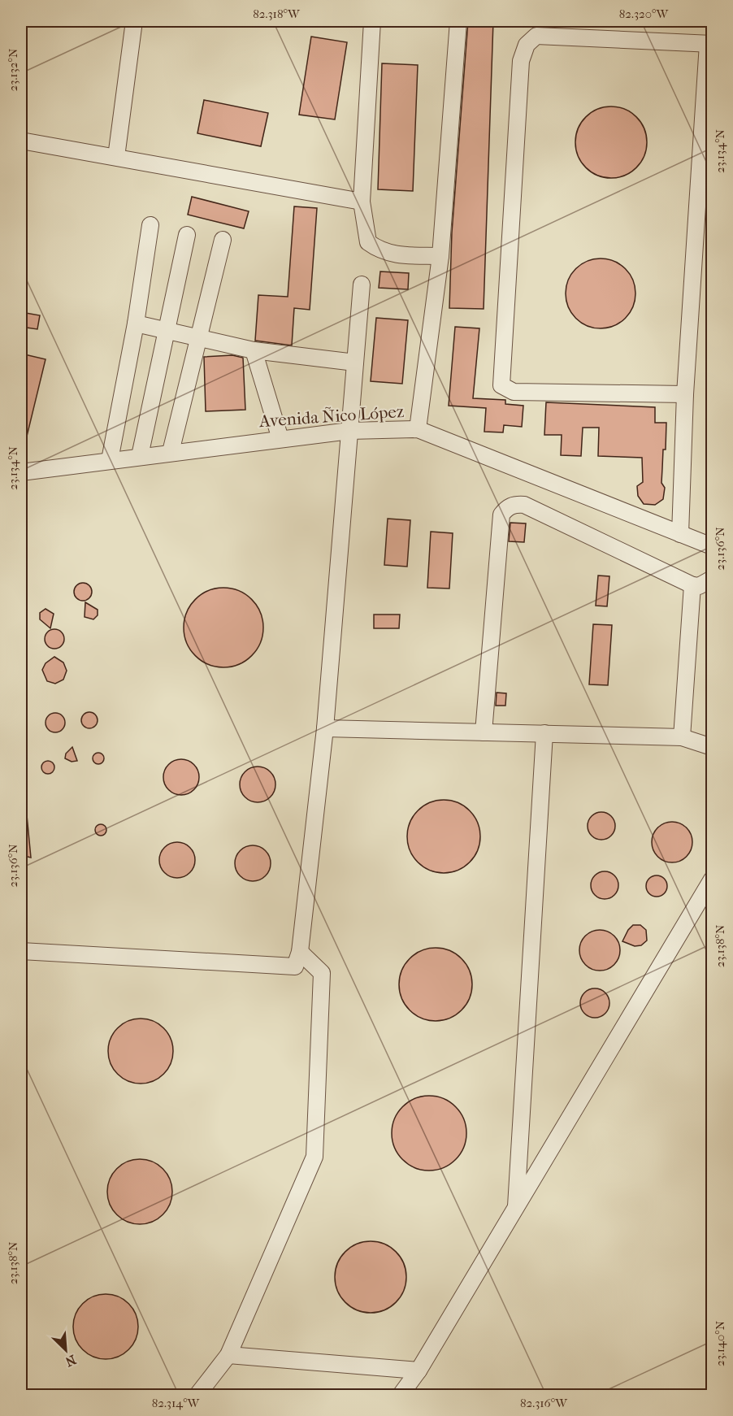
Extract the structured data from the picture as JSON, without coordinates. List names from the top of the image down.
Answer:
{
  "streets": {
    "street": ["Avenida Ñico López"]
  },
  "north": "bottom right",
  "coordinates": [
    "82.318°W",
    "82.320°W",
    "23.132°N",
    "23.134°N",
    "23.136°N",
    "23.138°N",
    "23.140°N",
    "82.314°W",
    "82.316°W"
  ]
}
